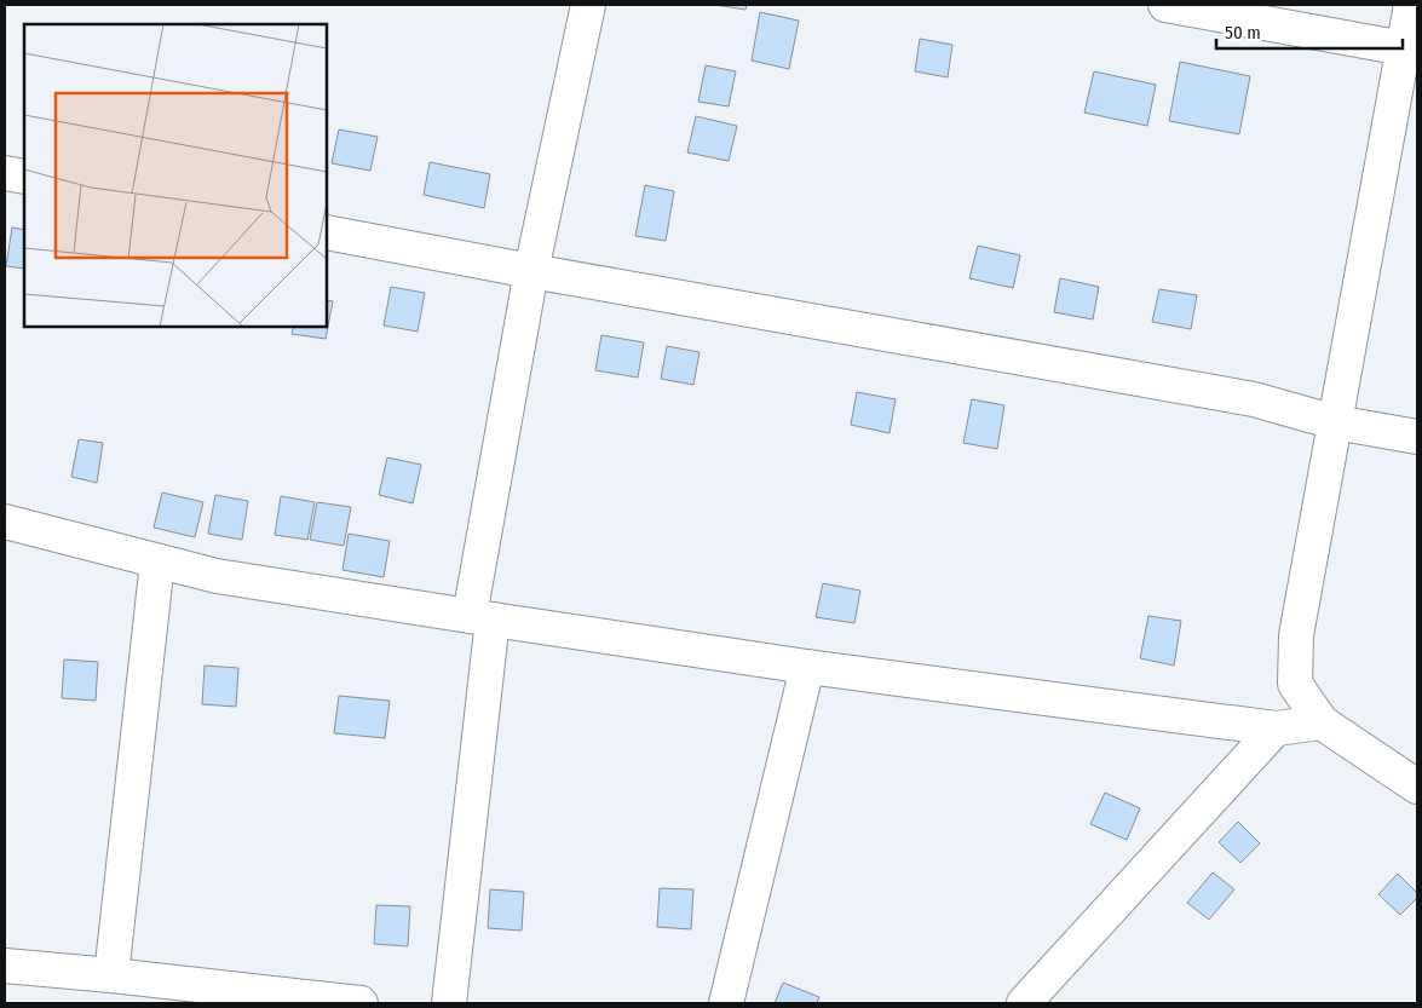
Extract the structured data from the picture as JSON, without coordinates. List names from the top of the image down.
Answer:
{
  "scale_bar": "50 m"
}
